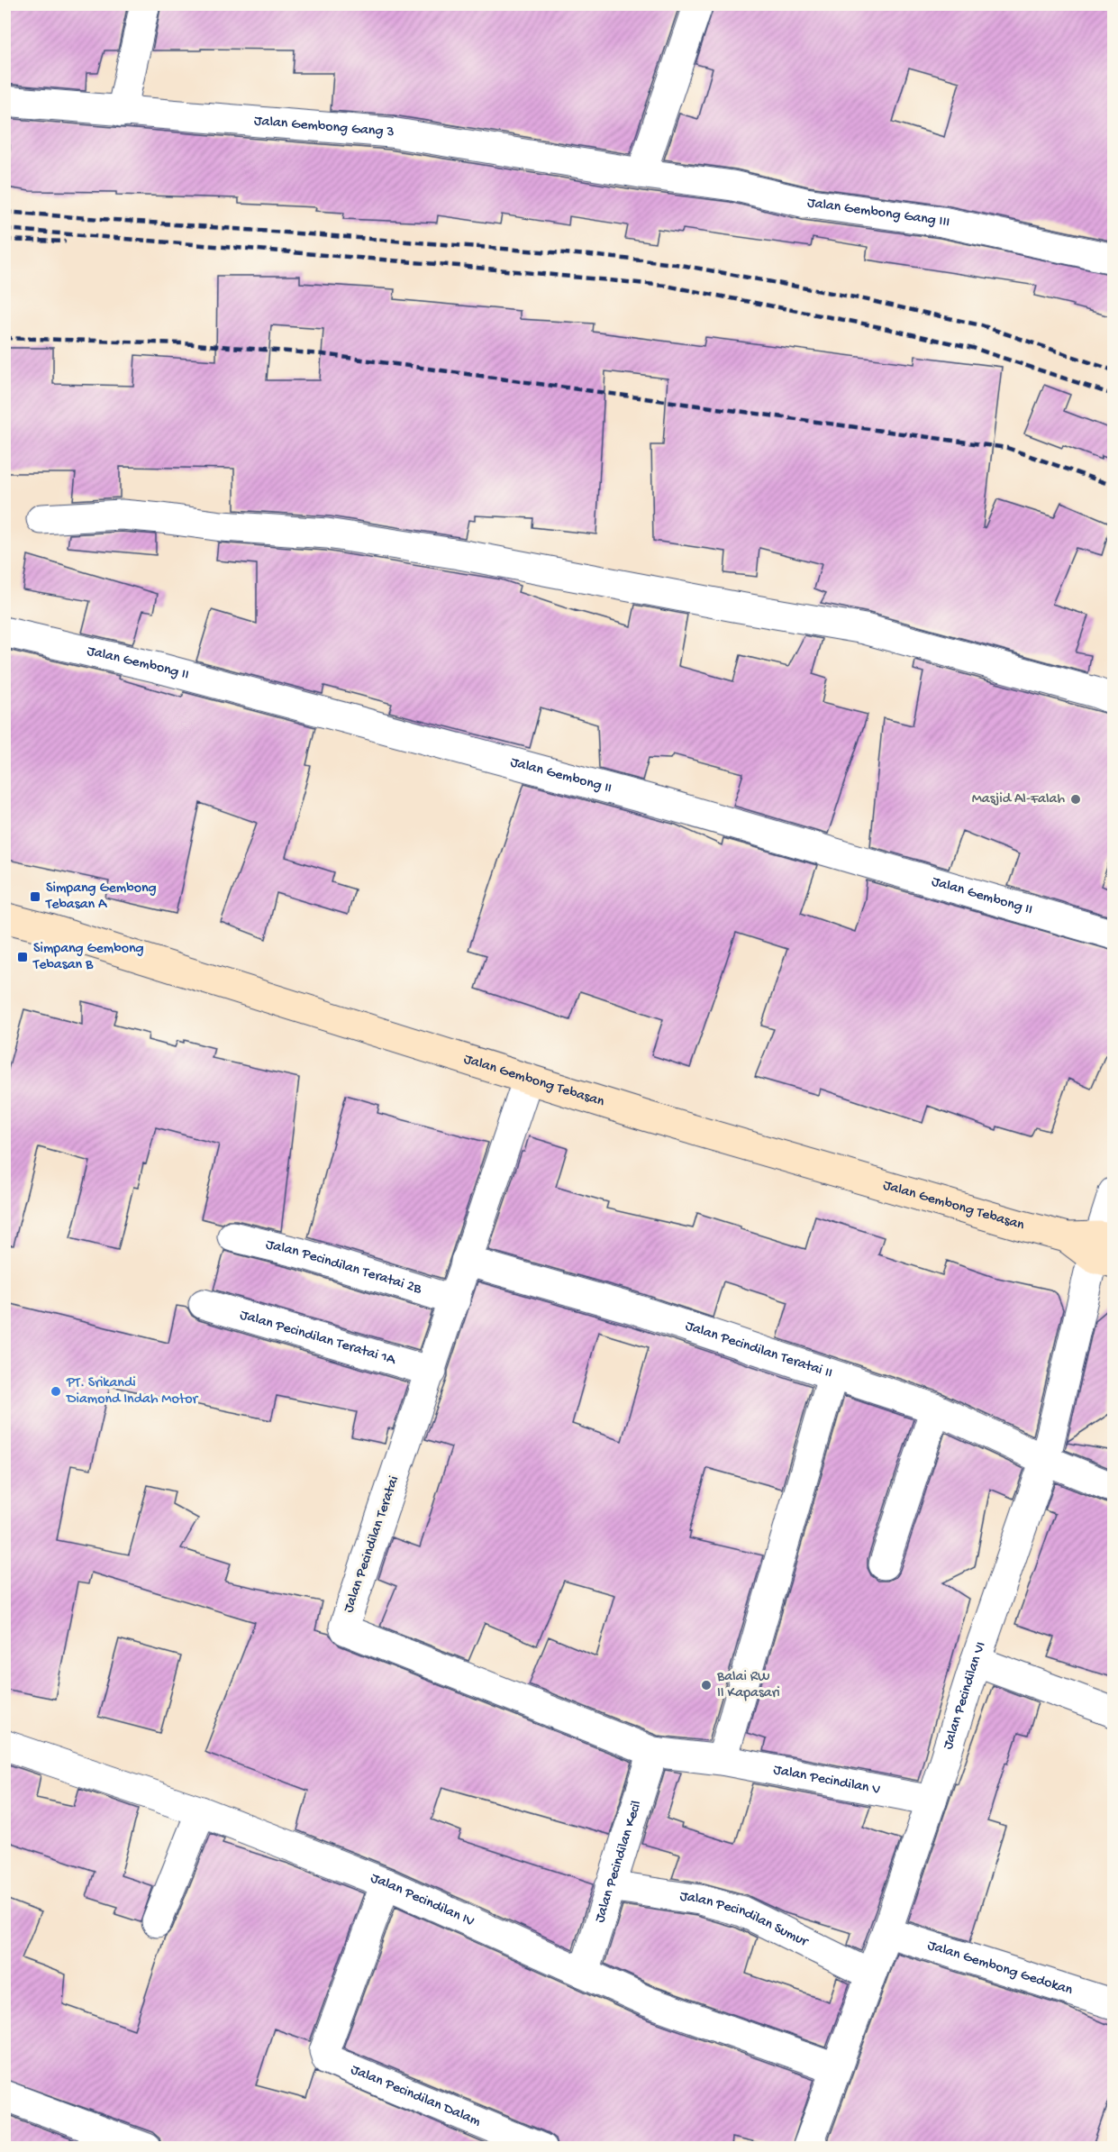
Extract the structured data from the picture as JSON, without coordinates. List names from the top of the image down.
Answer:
{
  "streets": {
    "street": [
      "Jalan Gembong Gang 3",
      "Jalan Gembong Gang III",
      "Jalan Gembong II",
      "Jalan Gembong Tebasan",
      "Jalan Pecindilan Teratai 2B",
      "Jalan Pecindilan Teratai 1A",
      "Jalan Pecindilan Teratai II",
      "Jalan Pecindilan Teratai",
      "Jalan Pecindilan VI",
      "Jalan Pecindilan V",
      "Jalan Pecindilan Kecil",
      "Jalan Pecindilan IV",
      "Jalan Pecindilan Sumur",
      "Jalan Gembong Gedokan",
      "Jalan Pecindilan Dalam"
    ]
  },
  "crossings": [
    ["Jalan Gembong Gang 3", "Jalan Gembong Gang III"],
    ["Jalan Gembong Tebasan", "Jalan Pecindilan Teratai"],
    ["Jalan Gembong Tebasan", "Jalan Pecindilan VI"],
    ["Jalan Pecindilan Teratai 2B", "Jalan Pecindilan Teratai"],
    ["Jalan Pecindilan Teratai 1A", "Jalan Pecindilan Teratai"],
    ["Jalan Pecindilan Teratai II", "Jalan Pecindilan Teratai"],
    ["Jalan Pecindilan Teratai II", "Jalan Pecindilan VI"],
    ["Jalan Pecindilan Teratai", "Jalan Pecindilan V"],
    ["Jalan Pecindilan Teratai", "Jalan Pecindilan Kecil"],
    ["Jalan Pecindilan VI", "Jalan Pecindilan V"],
    ["Jalan Pecindilan VI", "Jalan Pecindilan IV"],
    ["Jalan Pecindilan VI", "Jalan Pecindilan Sumur"],
    ["Jalan Pecindilan VI", "Jalan Gembong Gedokan"],
    ["Jalan Pecindilan Kecil", "Jalan Pecindilan IV"],
    ["Jalan Pecindilan Kecil", "Jalan Pecindilan Sumur"],
    ["Jalan Pecindilan IV", "Jalan Pecindilan Dalam"]
  ],
  "places": {
    "other": ["Masjid Al-Falah", "PT. Srikandi Diamond Indah Motor", "Balai RW II Kapasari"],
    "transit": ["Simpang Gembong Tebasan A", "Simpang Gembong Tebasan B"]
  }
}
